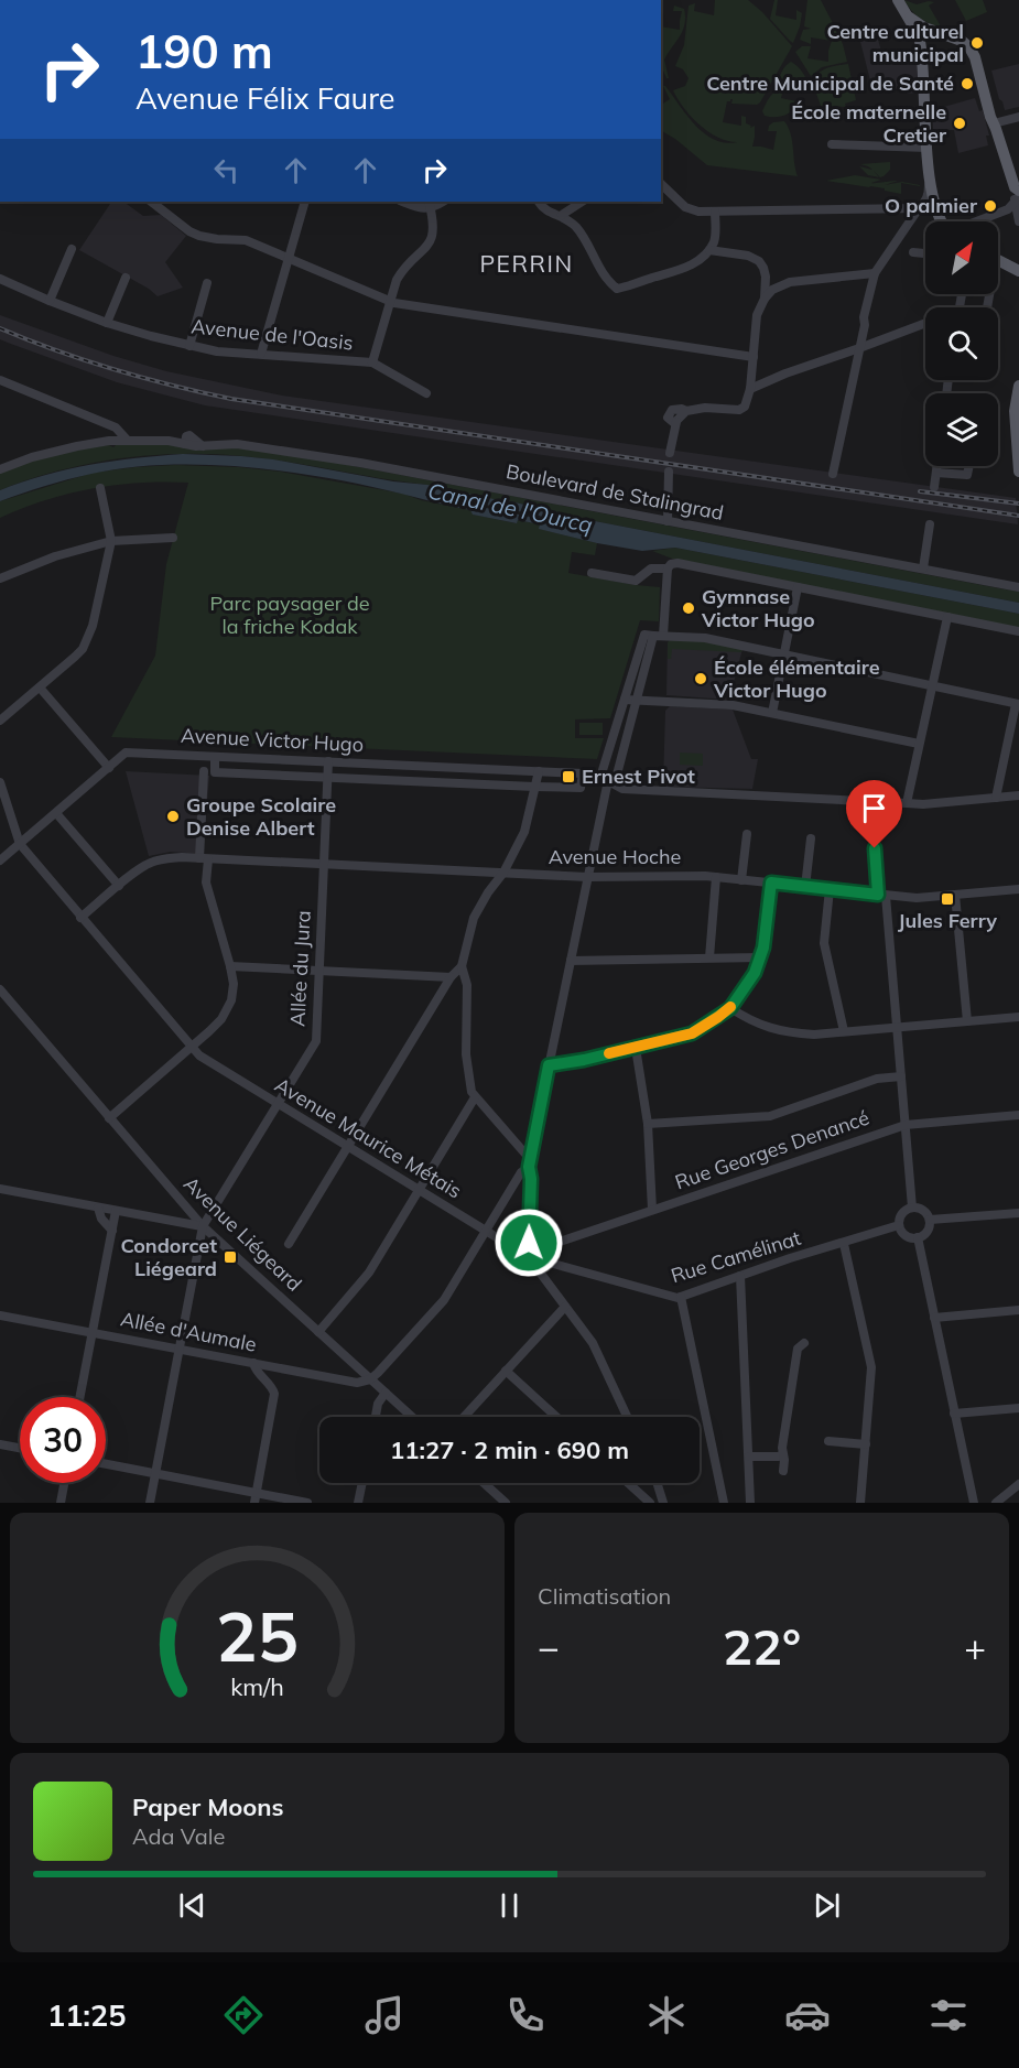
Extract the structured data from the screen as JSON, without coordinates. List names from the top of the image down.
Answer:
{
  "streets": {
    "street": [
      "Avenue de l'Oasis",
      "Boulevard de Stalingrad",
      "Avenue Victor Hugo",
      "Avenue Hoche",
      "Allée du Jura",
      "Avenue Maurice Métais",
      "Rue Georges Denancé",
      "Avenue Liégeard",
      "Rue Camélinat",
      "Allée d'Aumale"
    ]
  },
  "crossings": [
    ["Avenue Victor Hugo", "Allée du Jura"],
    ["Avenue Victor Hugo", "Avenue Maurice Métais"],
    ["Avenue Hoche", "Allée du Jura"],
    ["Avenue Hoche", "Avenue Maurice Métais"],
    ["Allée du Jura", "Avenue Maurice Métais"],
    ["Allée du Jura", "Avenue Liégeard"],
    ["Allée du Jura", "Allée d'Aumale"],
    ["Avenue Maurice Métais", "Rue Georges Denancé"],
    ["Avenue Liégeard", "Allée d'Aumale"]
  ],
  "districts": ["PERRIN"],
  "water": ["Canal de l'Ourcq"],
  "parks": ["Parc paysager de la friche Kodak"],
  "places": {
    "other": [
      "Centre culturel municipal",
      "Centre Municipal de Santé",
      "École maternelle Cretier",
      "O palmier",
      "Gymnase Victor Hugo",
      "École élémentaire Victor Hugo",
      "Groupe Scolaire Denise Albert"
    ],
    "transit": ["Ernest Pivot", "Jules Ferry", "Condorcet Liégeard"]
  },
  "north": "top right",
  "page": {
    "turn": ["190 m", "Avenue Félix Faure"],
    "limit": "30",
    "trip": "11:27 · 2 min · 690 m",
    "tile": "Climatisation",
    "heat": ["−", "22°", "+"],
    "song": ["Paper Moons", "Ada Vale"],
    "tabs": "11:25",
    "gauge": ["25", "km/h"]
  }
}
